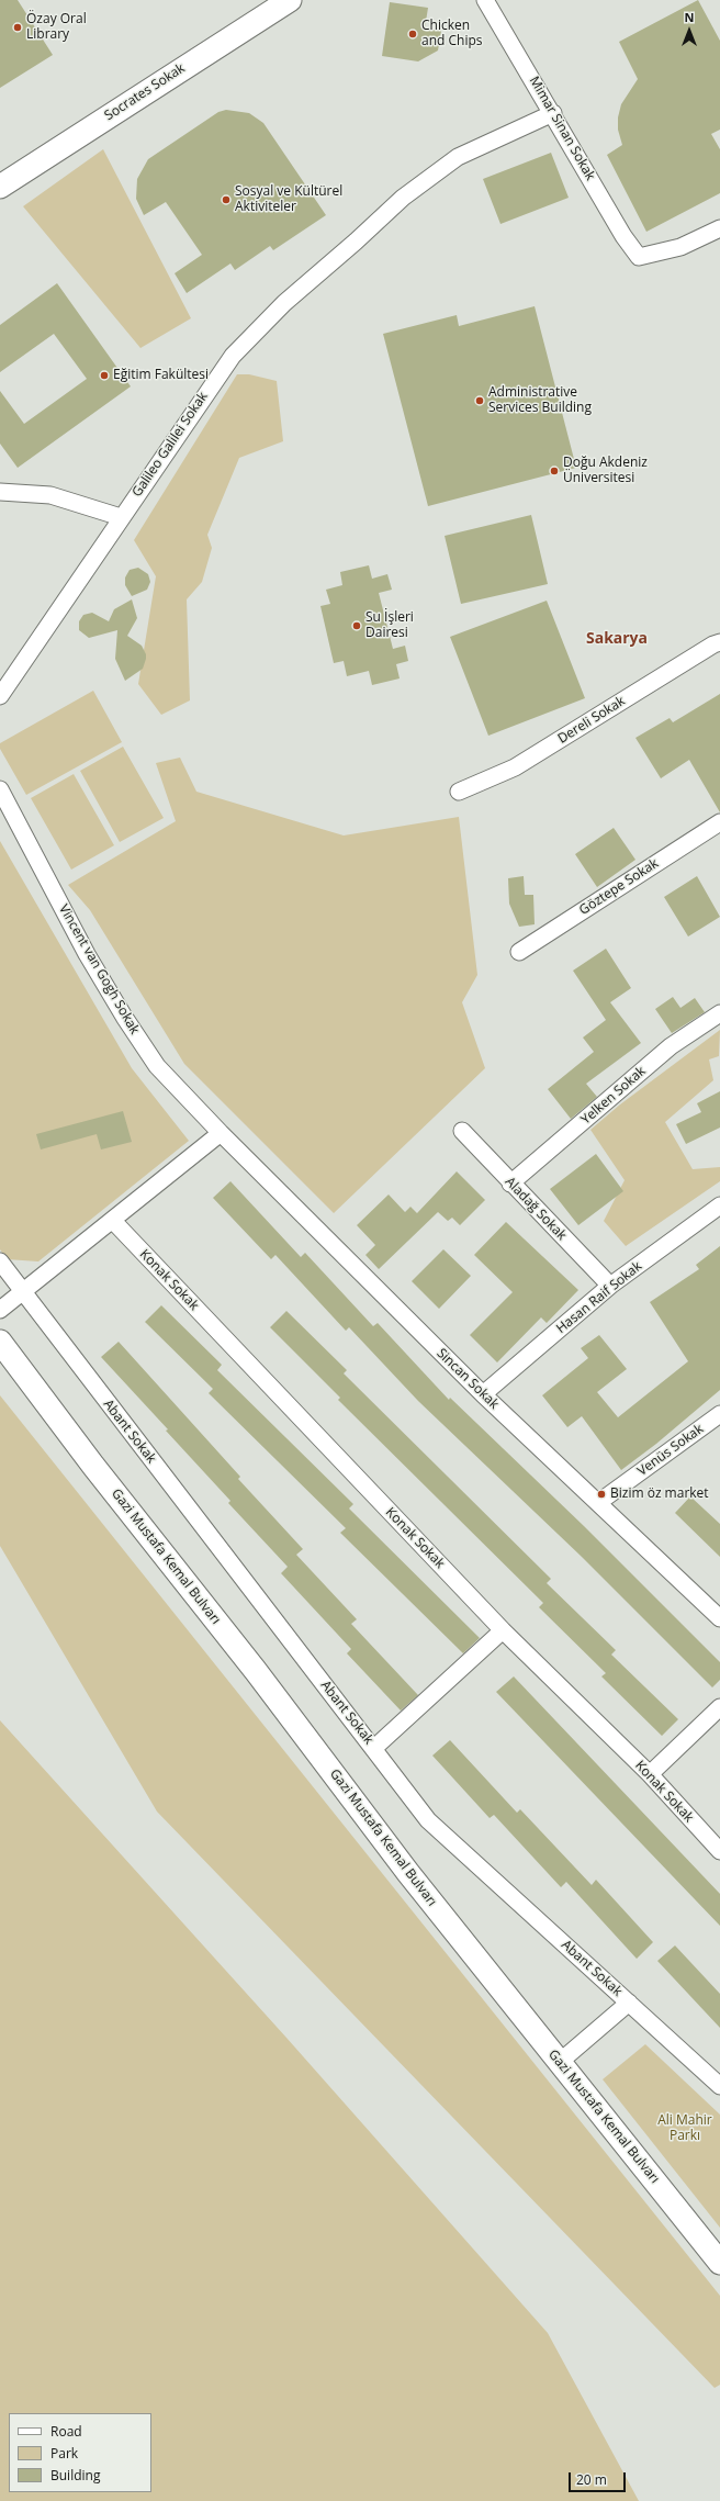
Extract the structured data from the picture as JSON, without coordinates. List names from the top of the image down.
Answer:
{
  "streets": {
    "main road": ["Socrates Sokak", "Gazi Mustafa Kemal Bulvarı"],
    "street": [
      "Mimar Sinan Sokak",
      "Galileo Galilei Sokak",
      "Dereli Sokak",
      "Göztepe Sokak",
      "Vincent van Gogh Sokak",
      "Yelken Sokak",
      "Aladağ Sokak",
      "Konak Sokak",
      "Hasan Raif Sokak",
      "Sincan Sokak",
      "Abant Sokak",
      "Venüs Sokak"
    ]
  },
  "crossings": [
    ["Mimar Sinan Sokak", "Galileo Galilei Sokak"],
    ["Vincent van Gogh Sokak", "Sincan Sokak"],
    ["Yelken Sokak", "Aladağ Sokak"],
    ["Aladağ Sokak", "Hasan Raif Sokak"],
    ["Hasan Raif Sokak", "Sincan Sokak"],
    ["Sincan Sokak", "Venüs Sokak"]
  ],
  "districts": ["Sakarya"],
  "parks": ["Ali Mahir Parkı"],
  "places": [
    "Özay Oral Library",
    "Chicken and Chips",
    "Sosyal ve Kültürel Aktiviteler",
    "Eğitim Fakültesi",
    "Administrative Services Building",
    "Doğu Akdeniz Üniversitesi",
    "Su İşleri Dairesi",
    "Bizim öz market"
  ],
  "legend": ["Road", "Park", "Building"],
  "scale_bar": "20 m",
  "north": "top"
}
